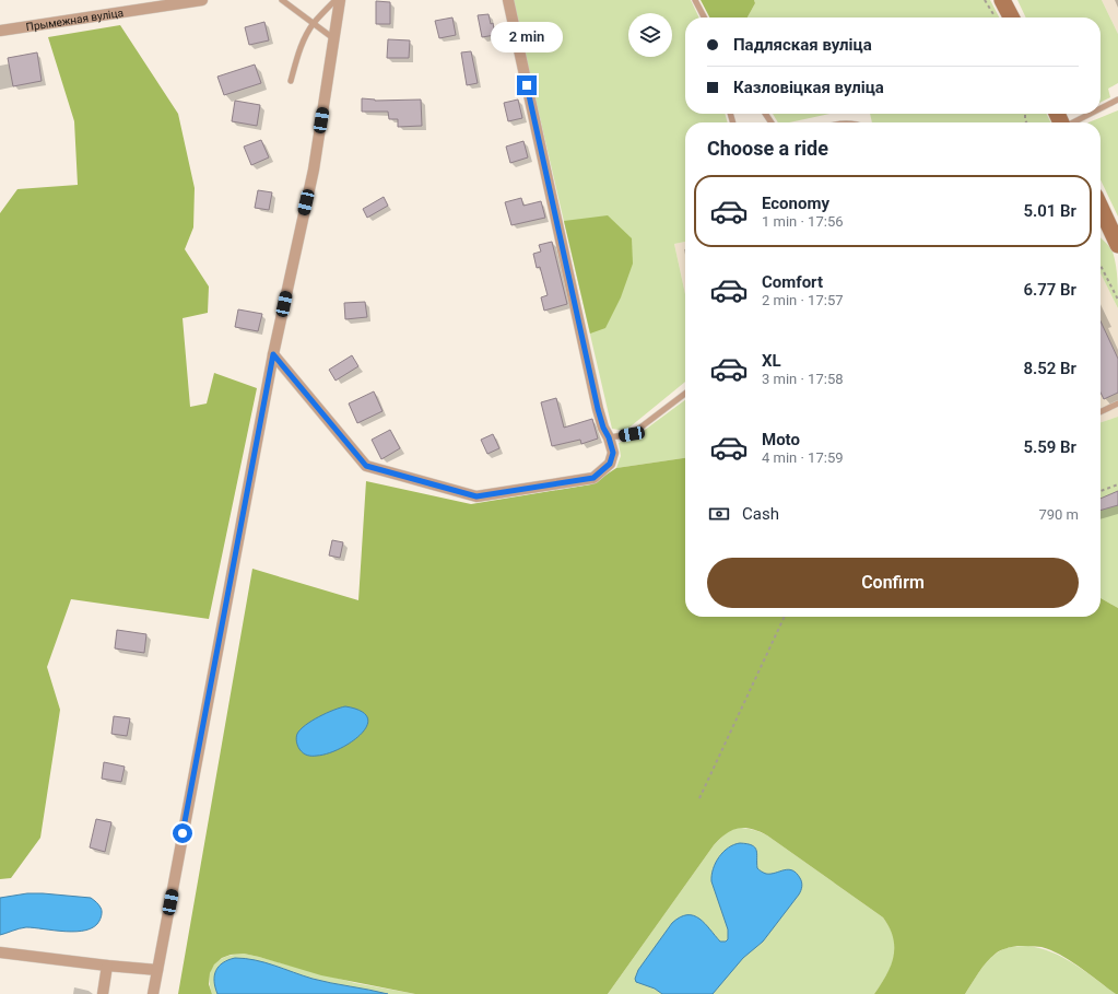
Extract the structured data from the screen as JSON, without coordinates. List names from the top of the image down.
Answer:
{
  "streets": {
    "street": ["Прымежная вуліца"]
  },
  "page": {
    "banner": ["Падляская вуліца", "Казловіцкая вуліца"],
    "bubble": "2 min",
    "heading": "Choose a ride",
    "list": [
      {
        "name": "Economy",
        "note": "1 min · 17:56",
        "value": "5.01 Br"
      },
      {
        "name": "Comfort",
        "note": "2 min · 17:57",
        "value": "6.77 Br"
      },
      {
        "name": "XL",
        "note": "3 min · 17:58",
        "value": "8.52 Br"
      },
      {
        "name": "Moto",
        "note": "4 min · 17:59",
        "value": "5.59 Br"
      }
    ],
    "pay": ["Cash", "790 m"],
    "buttons": "Confirm"
  }
}
